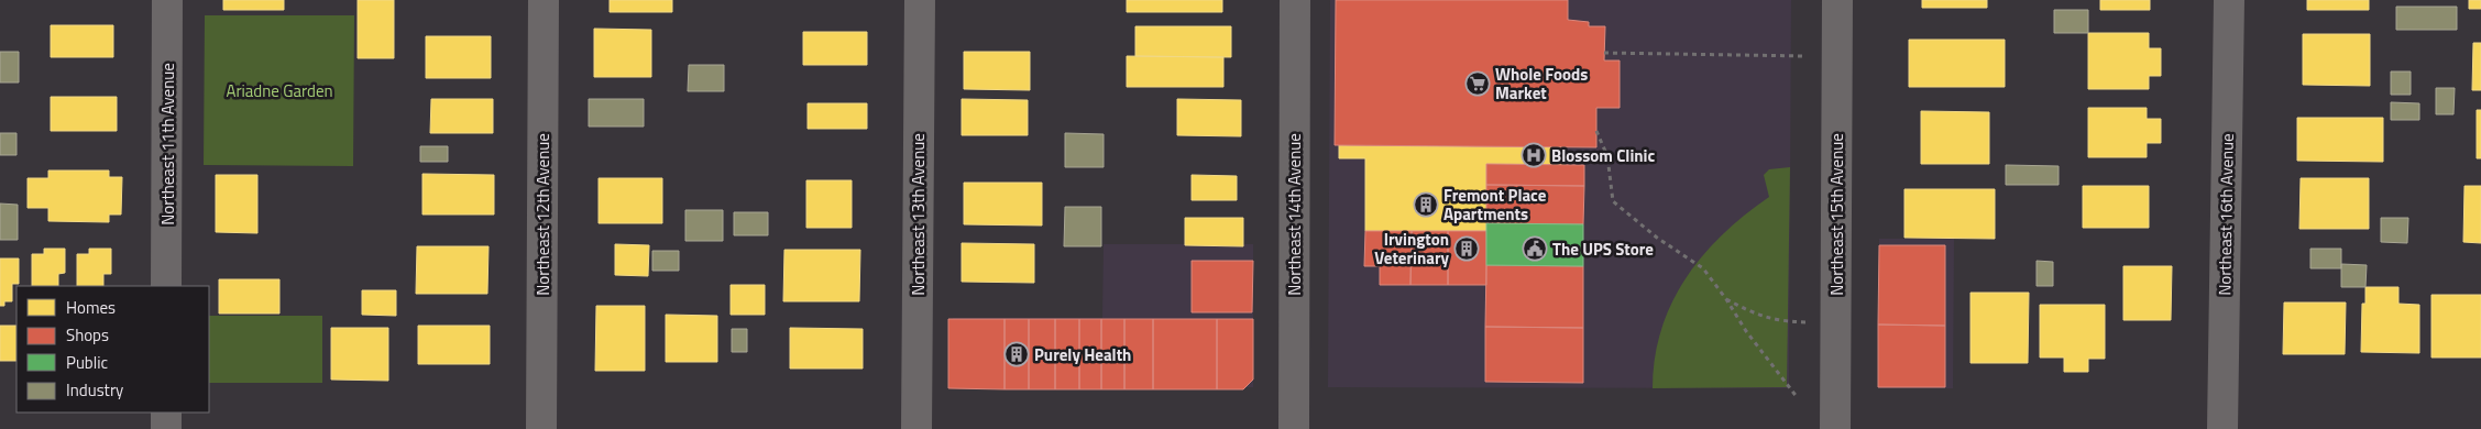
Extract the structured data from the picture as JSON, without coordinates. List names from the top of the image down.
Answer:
{
  "streets": {
    "street": [
      "Northeast 11th Avenue",
      "Northeast 12th Avenue",
      "Northeast 13th Avenue",
      "Northeast 14th Avenue",
      "Northeast 15th Avenue",
      "Northeast 16th Avenue"
    ]
  },
  "parks": ["Ariadne Garden"],
  "places": {
    "supermarket": ["Whole Foods Market"],
    "hospital": ["Blossom Clinic"],
    "building": ["Fremont Place Apartments", "Irvington Veterinary", "Purely Health"],
    "public building": ["The UPS Store"]
  },
  "legend": [
    "Homes",
    "Shops",
    "Public",
    "Industry"
  ]
}
